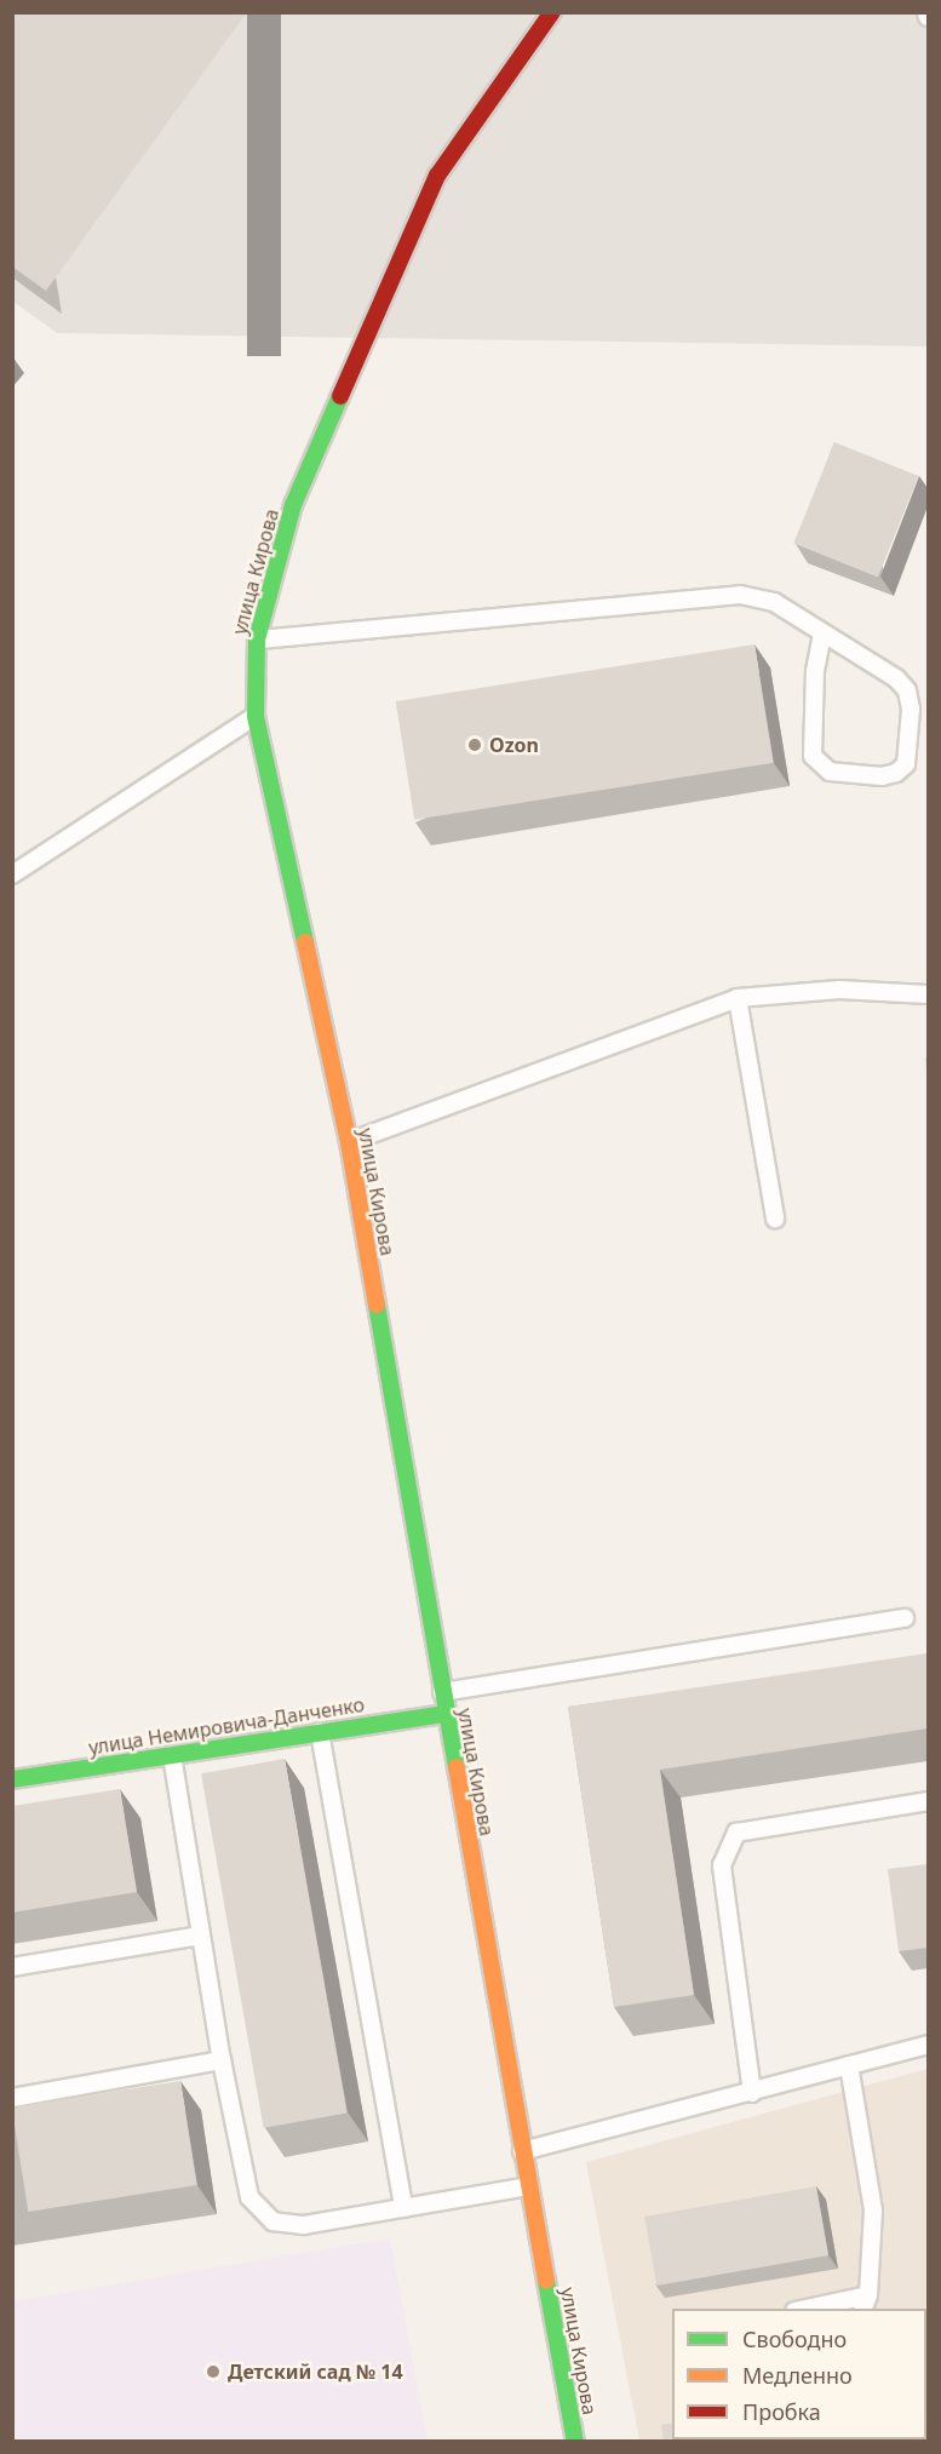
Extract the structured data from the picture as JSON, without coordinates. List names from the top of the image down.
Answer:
{
  "streets": {
    "street": ["улица Кирова", "улица Немировича-Данченко"]
  },
  "crossings": [
    ["улица Кирова", "улица Немировича-Данченко"]
  ],
  "places": ["Ozon", "Детский сад № 14"],
  "legend": ["Свободно", "Медленно", "Пробка"]
}
